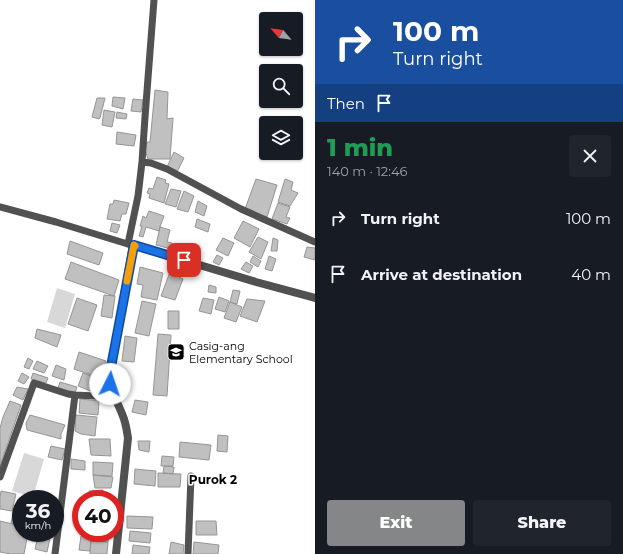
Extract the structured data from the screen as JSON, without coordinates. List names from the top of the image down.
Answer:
{
  "districts": ["Purok 2"],
  "places": {
    "school or university": ["Casig-ang Elementary School"]
  },
  "north": "top left",
  "page": {
    "turn": ["100 m", "Turn right"],
    "then": "Then",
    "heading": ["1 min", "140 m · 12:46"],
    "list": [
      {
        "name": "Turn right",
        "value": "100 m"
      },
      {
        "name": "Arrive at destination",
        "value": "40 m"
      }
    ],
    "speed": "36 km/h",
    "limit": "40",
    "buttons": ["Exit", "Share"]
  }
}
